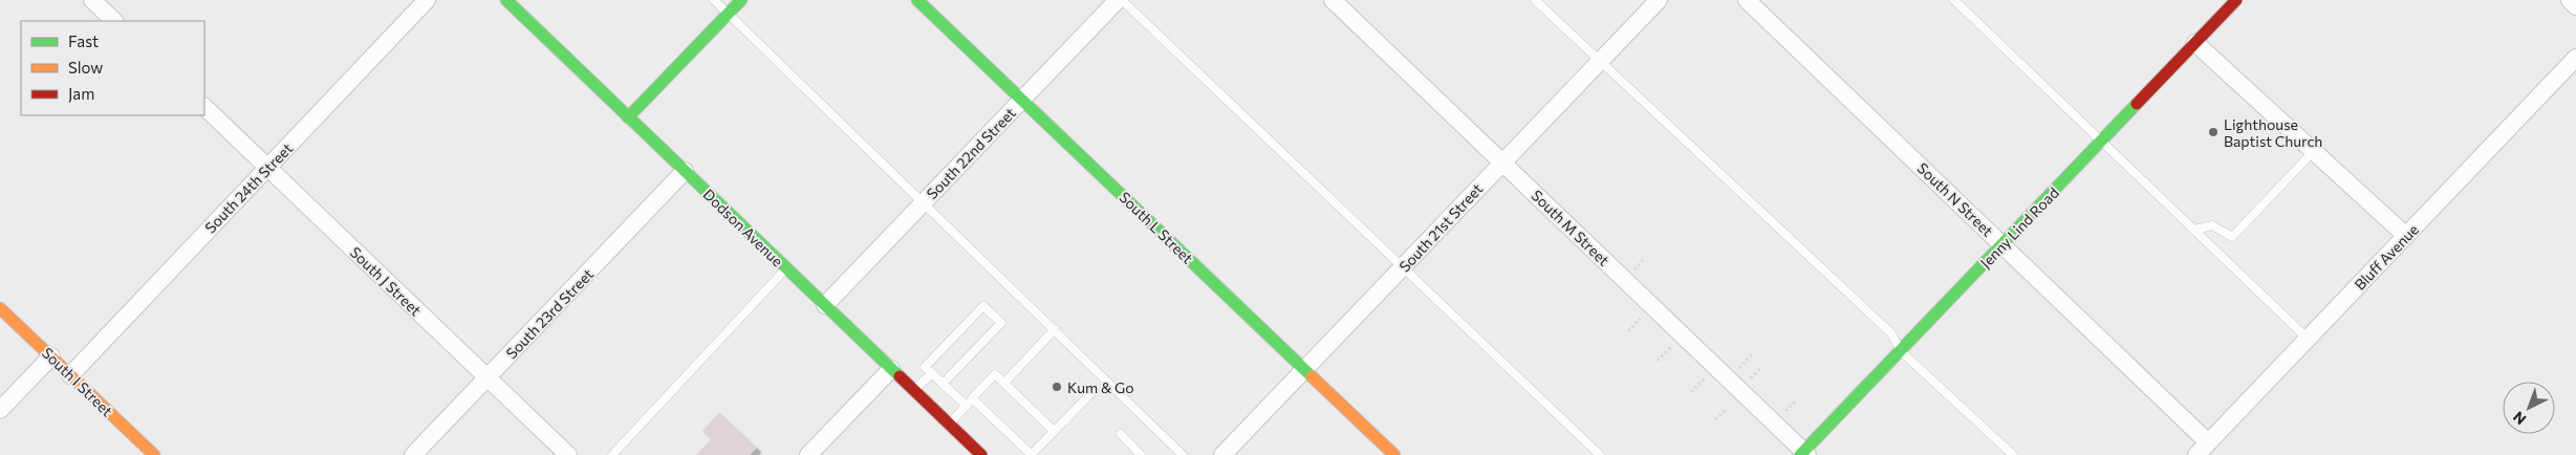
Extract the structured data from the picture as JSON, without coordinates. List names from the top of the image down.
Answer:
{
  "streets": {
    "street": [
      "South 22nd Street",
      "South 24th Street",
      "South N Street",
      "Dodson Avenue",
      "South L Street",
      "South 21st Street",
      "South M Street",
      "Jenny Lind Road",
      "Bluff Avenue",
      "South J Street",
      "South 23rd Street",
      "South I Street"
    ]
  },
  "crossings": [
    ["South 22nd Street", "Dodson Avenue"],
    ["South 22nd Street", "South L Street"],
    ["South 24th Street", "South J Street"],
    ["South 24th Street", "South I Street"],
    ["South N Street", "Jenny Lind Road"],
    ["South N Street", "Bluff Avenue"],
    ["Dodson Avenue", "South 23rd Street"],
    ["South L Street", "South 21st Street"],
    ["South 21st Street", "South M Street"],
    ["South M Street", "Jenny Lind Road"],
    ["South J Street", "South 23rd Street"]
  ],
  "places": ["Lighthouse Baptist Church", "Kum & Go"],
  "legend": ["Fast", "Slow", "Jam"],
  "north": "bottom left"
}
